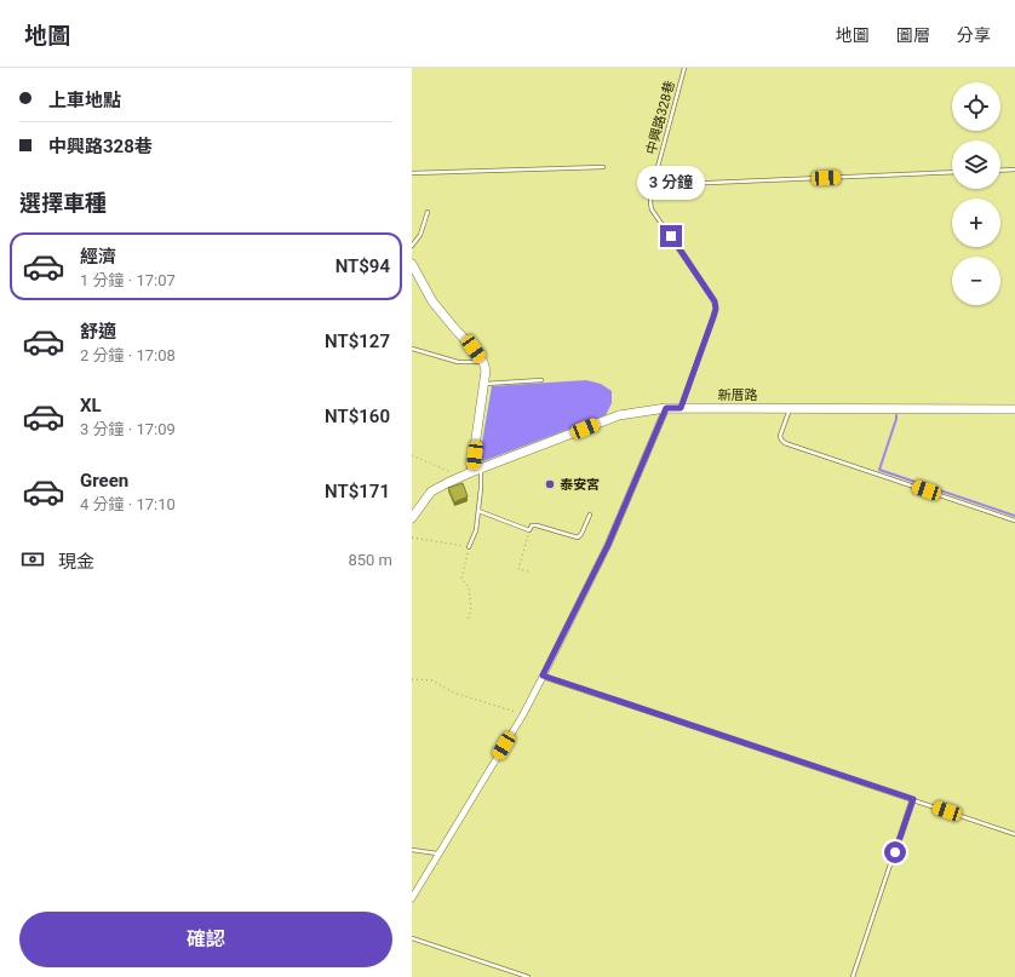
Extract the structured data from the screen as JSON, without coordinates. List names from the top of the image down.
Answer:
{
  "streets": {
    "street": ["新厝路"],
    "lane": ["中興路328巷"]
  },
  "crossings": [
    ["中興路328巷", "新厝路"]
  ],
  "places": ["泰安宮"],
  "page": {
    "header": "地圖",
    "nav": ["地圖", "圖層", "分享"],
    "banner": ["上車地點", "中興路328巷"],
    "map_buttons": ["+", "−"],
    "bubble": "3 分鐘",
    "heading": "選擇車種",
    "list": [
      {
        "name": "經濟",
        "note": "1 分鐘 · 17:07",
        "value": "NT$94"
      },
      {
        "name": "舒適",
        "note": "2 分鐘 · 17:08",
        "value": "NT$127"
      },
      {
        "name": "XL",
        "note": "3 分鐘 · 17:09",
        "value": "NT$160"
      },
      {
        "name": "Green",
        "note": "4 分鐘 · 17:10",
        "value": "NT$171"
      }
    ],
    "pay": ["現金", "850 m"],
    "buttons": "確認"
  }
}
